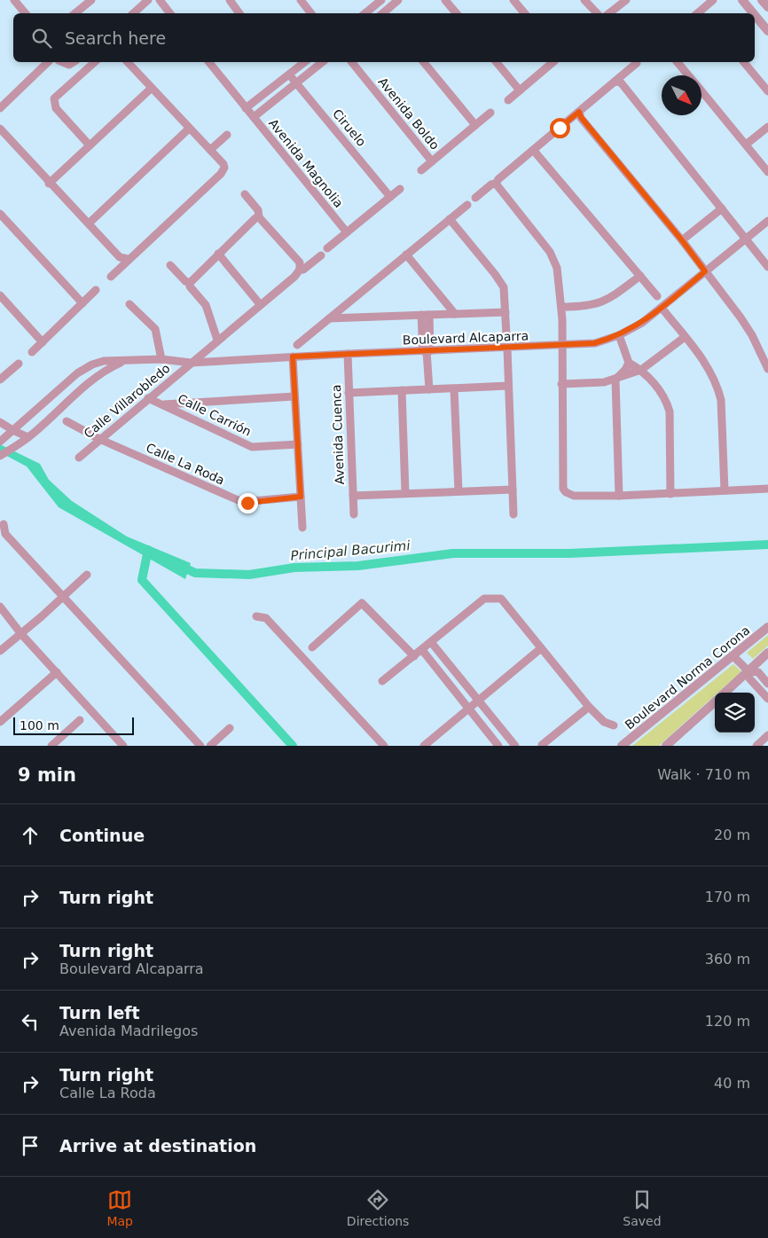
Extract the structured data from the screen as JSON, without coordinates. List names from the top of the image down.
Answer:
{
  "streets": {
    "street": [
      "Avenida Boldo",
      "Ciruelo",
      "Avenida Magnolia",
      "Boulevard Alcaparra",
      "Calle Villarobledo",
      "Calle Carrión",
      "Avenida Cuenca",
      "Calle La Roda",
      "Boulevard Norma Corona"
    ]
  },
  "crossings": [
    ["Boulevard Alcaparra", "Calle Villarobledo"],
    ["Boulevard Alcaparra", "Avenida Cuenca"],
    ["Calle Villarobledo", "Calle Carrión"],
    ["Calle Villarobledo", "Calle La Roda"]
  ],
  "water": ["Principal Bacurimi"],
  "scale_bar": "100 m",
  "north": "bottom right",
  "page": {
    "search": "Search here",
    "scale": "100 m",
    "heading": ["9 min", "Walk · 710 m"],
    "list": [
      ["Continue", "20 m"],
      ["Turn right", "170 m"],
      ["Turn right", "Boulevard Alcaparra", "360 m"],
      ["Turn left", "Avenida Madrilegos", "120 m"],
      ["Turn right", "Calle La Roda", "40 m"],
      "Arrive at destination"
    ],
    "nav": ["Map", "Directions", "Saved"]
  }
}
